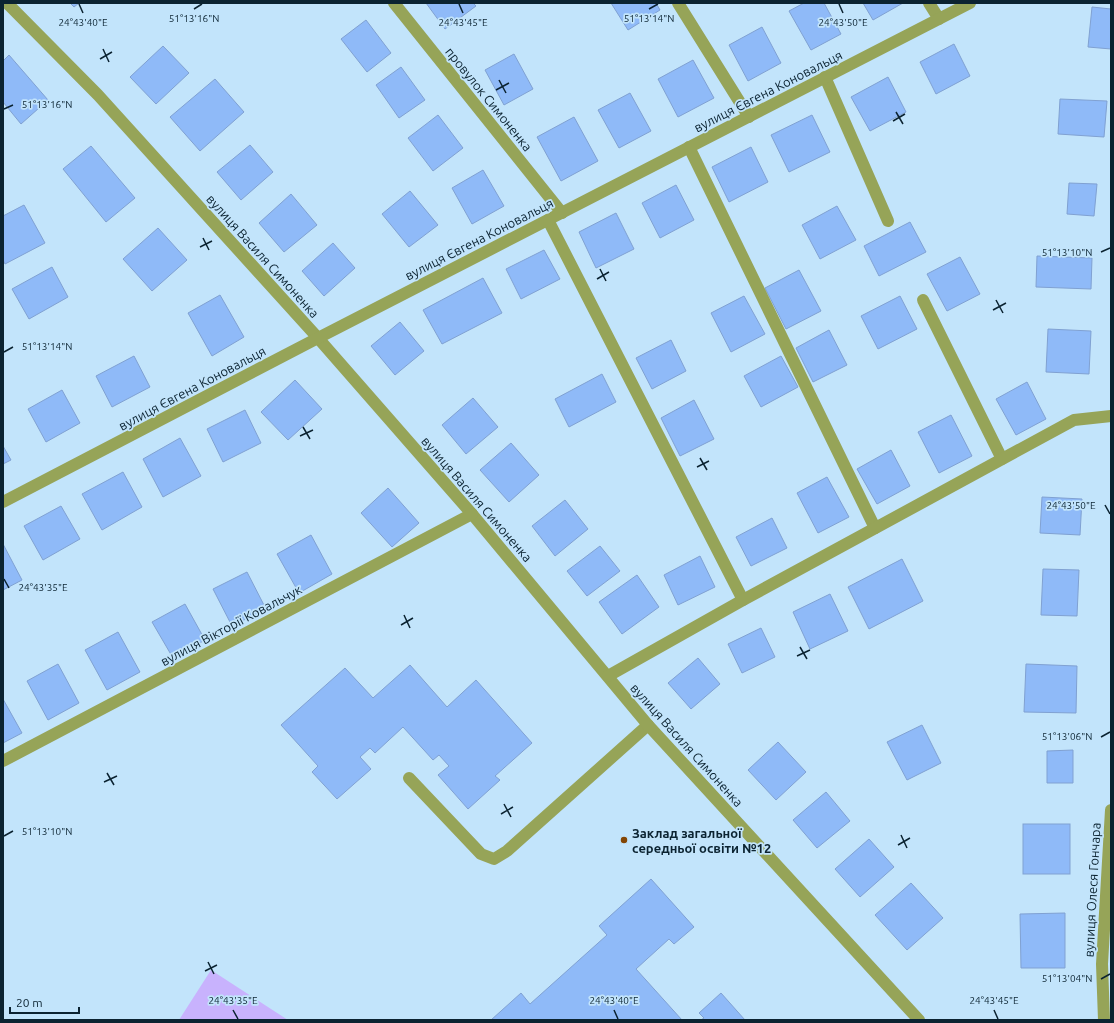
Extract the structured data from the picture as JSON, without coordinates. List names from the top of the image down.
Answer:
{
  "streets": {
    "street": [
      "вулиця Євгена Коновальця",
      "провулок Симоненка",
      "вулиця Василя Симоненка",
      "вулиця Вікторії Ковальчук",
      "вулиця Олеся Гончара"
    ]
  },
  "crossings": [
    ["вулиця Євгена Коновальця", "провулок Симоненка"],
    ["вулиця Євгена Коновальця", "вулиця Василя Симоненка"],
    ["вулиця Василя Симоненка", "вулиця Вікторії Ковальчук"]
  ],
  "places": ["Заклад загальної середньої освіти №12"],
  "scale_bar": "20 m",
  "coordinates": [
    "51°13'14\"N",
    "51°13'16\"N",
    "24°43'40\"E",
    "24°43'45\"E",
    "24°43'50\"E",
    "51°13'10\"N",
    "24°43'35\"E",
    "51°13'06\"N",
    "51°13'04\"N"
  ]
}
